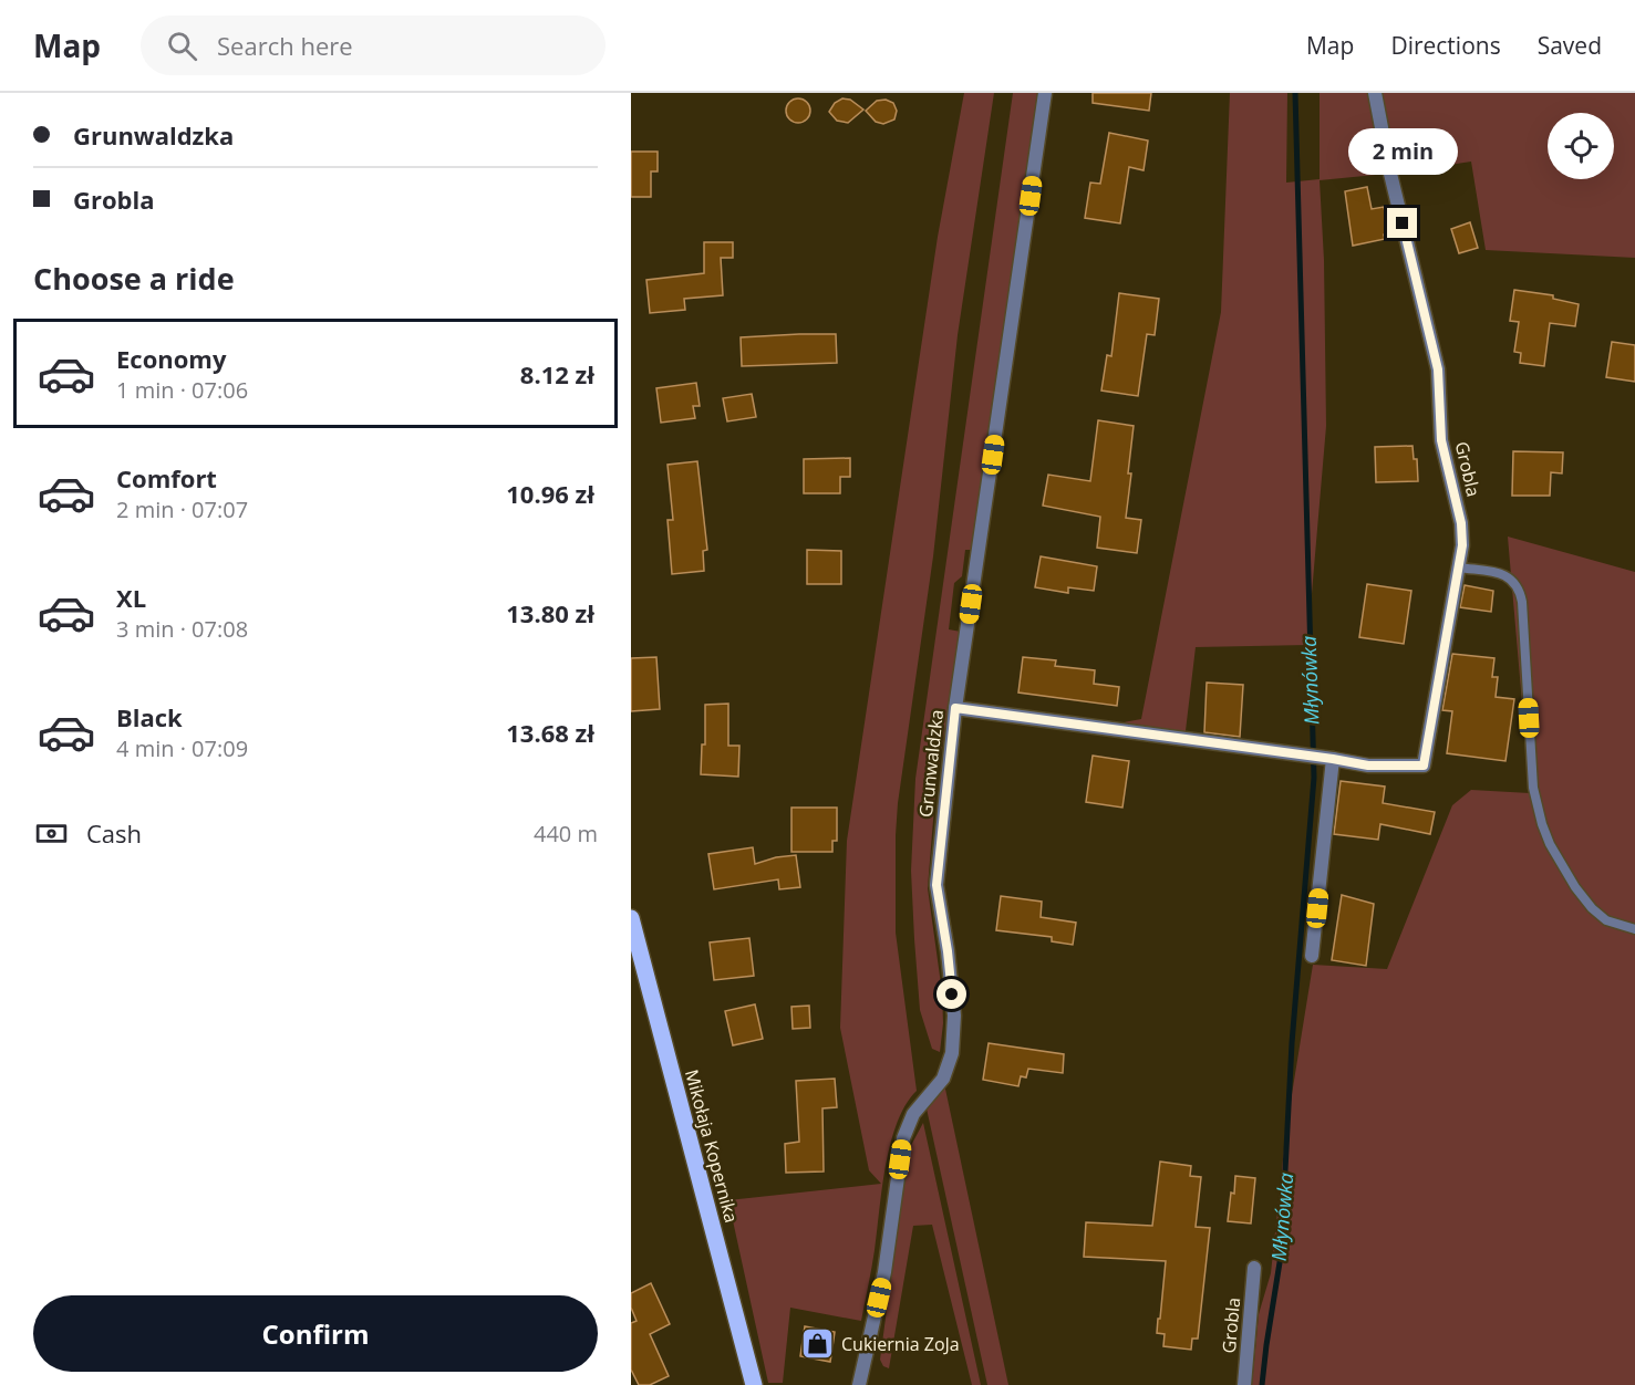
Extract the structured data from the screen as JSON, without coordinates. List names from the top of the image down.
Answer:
{
  "streets": {
    "main road": ["Mikołaja Kopernika"],
    "street": ["Grobla", "Grunwaldzka"]
  },
  "crossings": [
    ["Grobla", "Grunwaldzka"]
  ],
  "water": ["Młynówka"],
  "places": {
    "shop": ["Cukiernia ZoJa"]
  },
  "page": {
    "header": "Map",
    "search": "Search here",
    "nav": ["Map", "Directions", "Saved"],
    "banner": ["Grunwaldzka", "Grobla"],
    "bubble": "2 min",
    "heading": "Choose a ride",
    "list": [
      {
        "name": "Economy",
        "note": "1 min · 07:06",
        "value": "8.12 zł"
      },
      {
        "name": "Comfort",
        "note": "2 min · 07:07",
        "value": "10.96 zł"
      },
      {
        "name": "XL",
        "note": "3 min · 07:08",
        "value": "13.80 zł"
      },
      {
        "name": "Black",
        "note": "4 min · 07:09",
        "value": "13.68 zł"
      }
    ],
    "pay": ["Cash", "440 m"],
    "buttons": "Confirm"
  }
}
